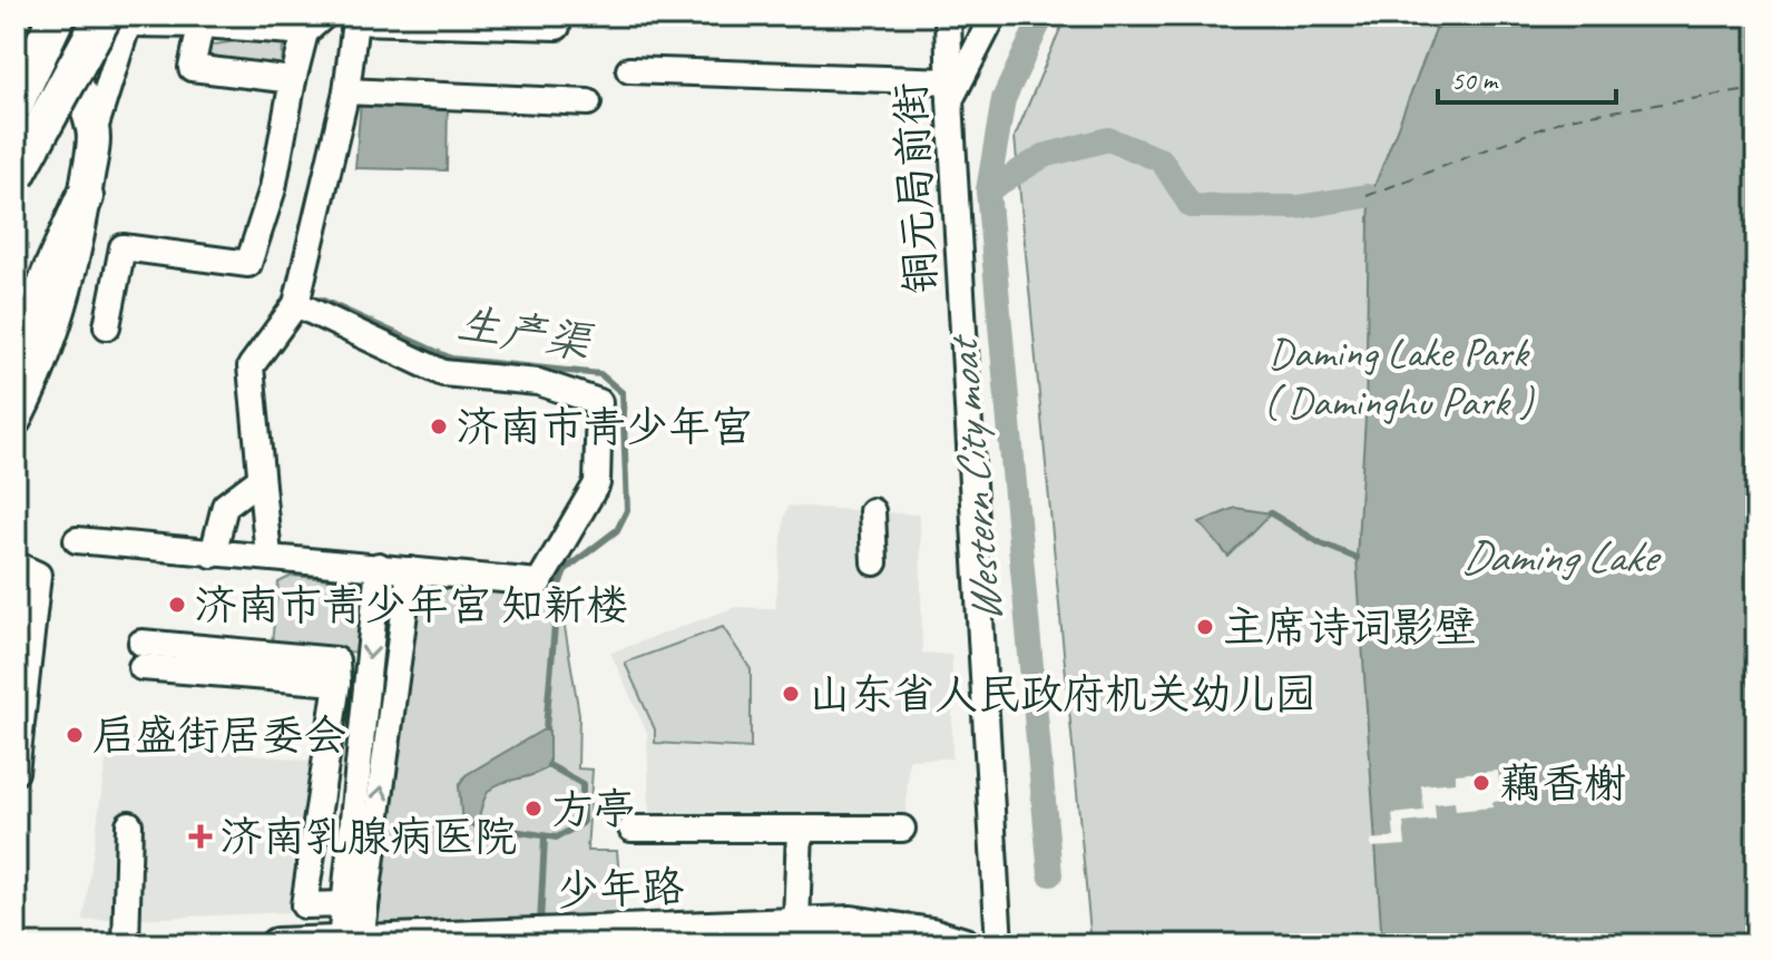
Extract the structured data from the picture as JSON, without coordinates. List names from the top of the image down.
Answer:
{
  "streets": {
    "main road": ["少年路"],
    "street": ["铜元局前街"]
  },
  "water": ["生产渠", "Western City moat", "Daming Lake"],
  "parks": ["Daming Lake Park ( Daminghu Park )"],
  "places": {
    "other": [
      "济南市青少年宫",
      "济南市青少年宫 知新楼",
      "主席诗词影壁",
      "山东省人民政府机关幼儿园",
      "启盛街居委会",
      "藕香榭",
      "方亭"
    ],
    "health": ["济南乳腺病医院"]
  },
  "scale_bar": "50 m"
}
